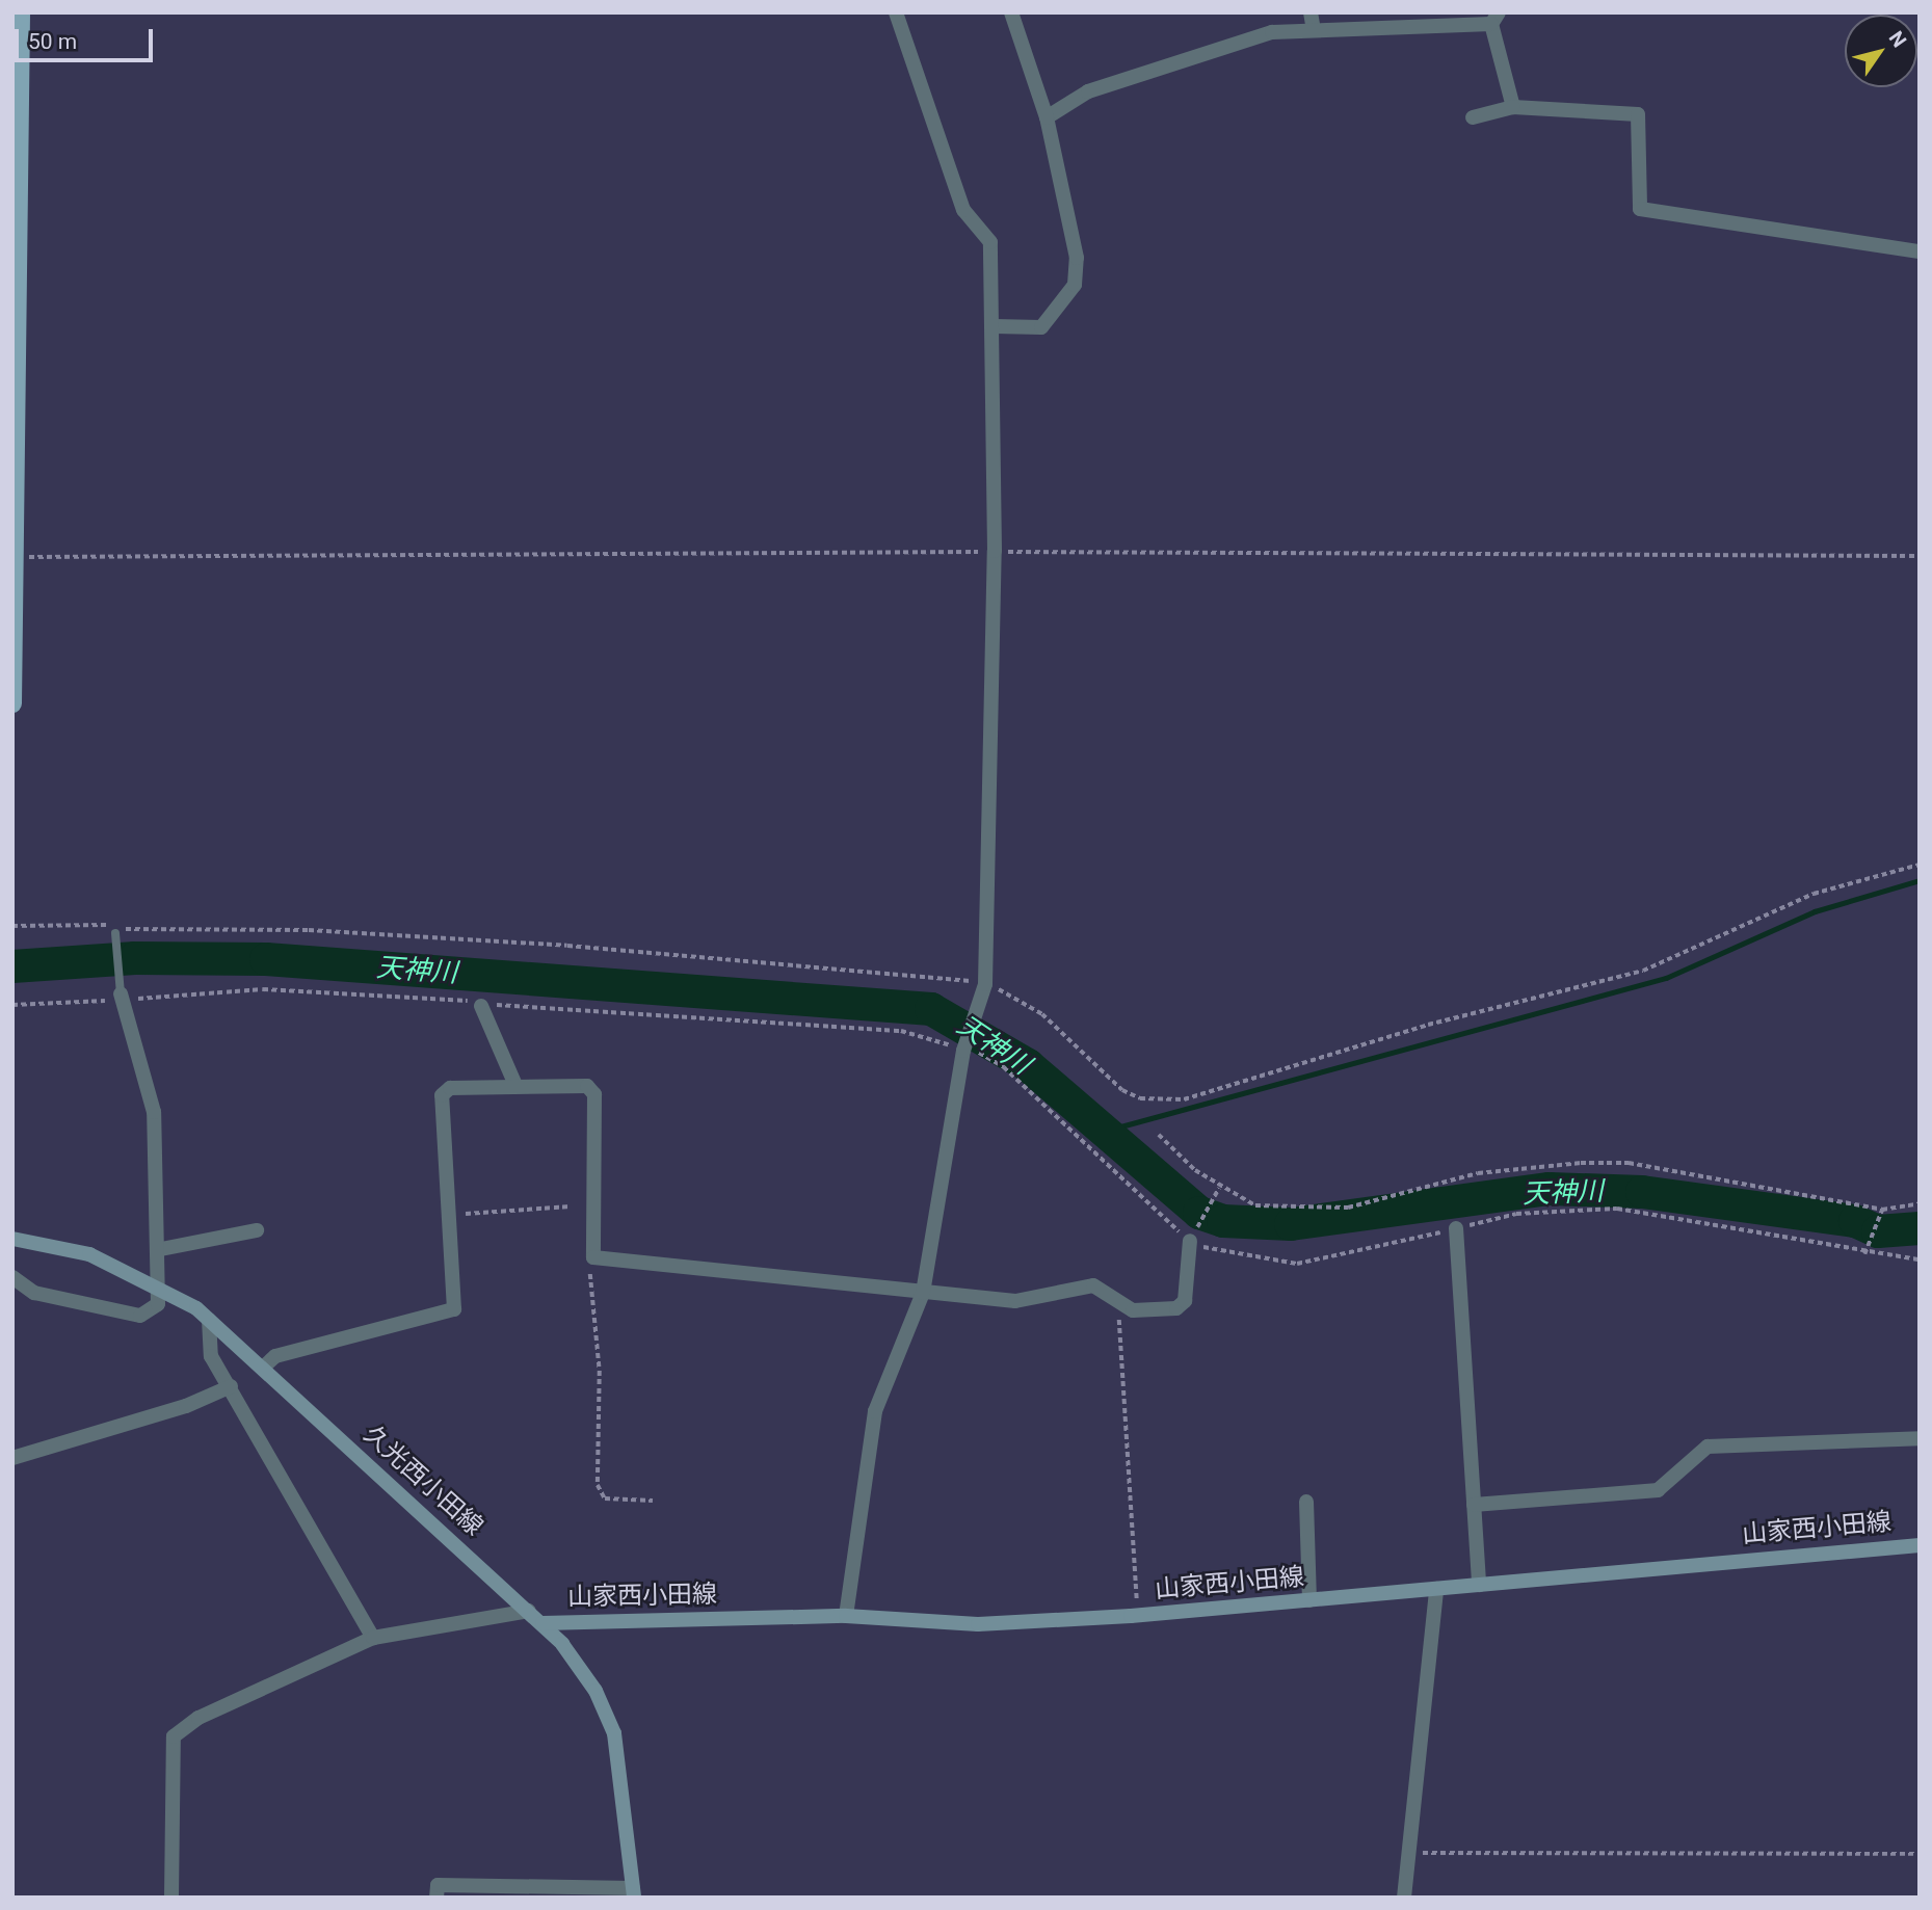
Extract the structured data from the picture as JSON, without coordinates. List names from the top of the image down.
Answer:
{
  "streets": {
    "main road": ["久光西小田線", "山家西小田線"]
  },
  "crossings": [
    ["久光西小田線", "山家西小田線"]
  ],
  "water": ["天神川"],
  "scale_bar": "50 m",
  "north": "top right"
}
